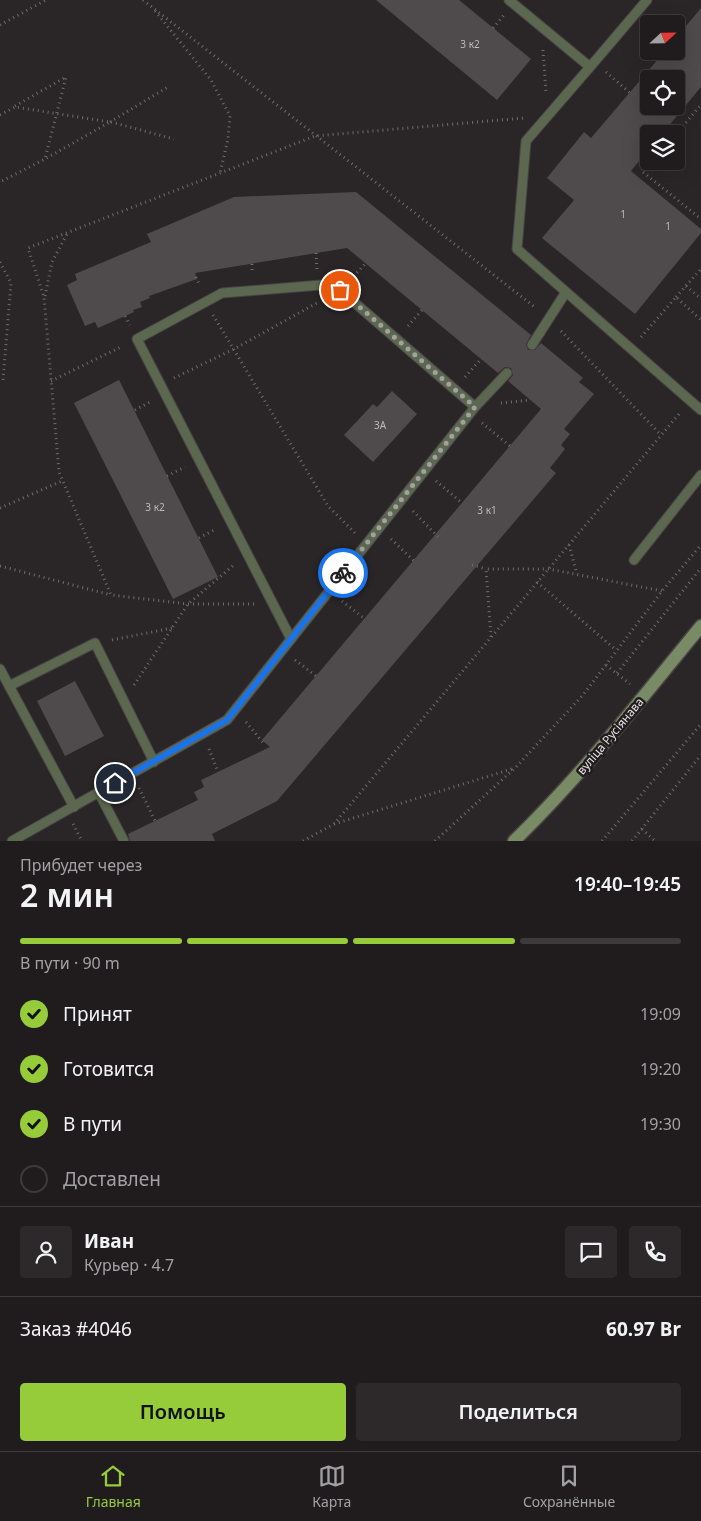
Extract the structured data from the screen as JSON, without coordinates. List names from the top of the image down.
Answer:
{
  "streets": {
    "main road": ["вуліца Русіянава"]
  },
  "house_numbers": [
    "3 к2",
    "1",
    "1",
    "3А",
    "3 к2",
    "3 к1"
  ],
  "north": "right",
  "page": {
    "heading": ["2 мин", "Прибудет через", "19:40–19:45"],
    "panel": [
      "Иван",
      "Курьер · 4.7",
      "Заказ #4046",
      "60.97 Br"
    ],
    "bar": "В пути · 90 m",
    "list": [
      ["Принят", "19:09"],
      ["Готовится", "19:20"],
      ["В пути", "19:30"],
      "Доставлен"
    ],
    "buttons": ["Помощь", "Поделиться"],
    "tabs": ["Главная", "Карта", "Сохранённые"]
  }
}
